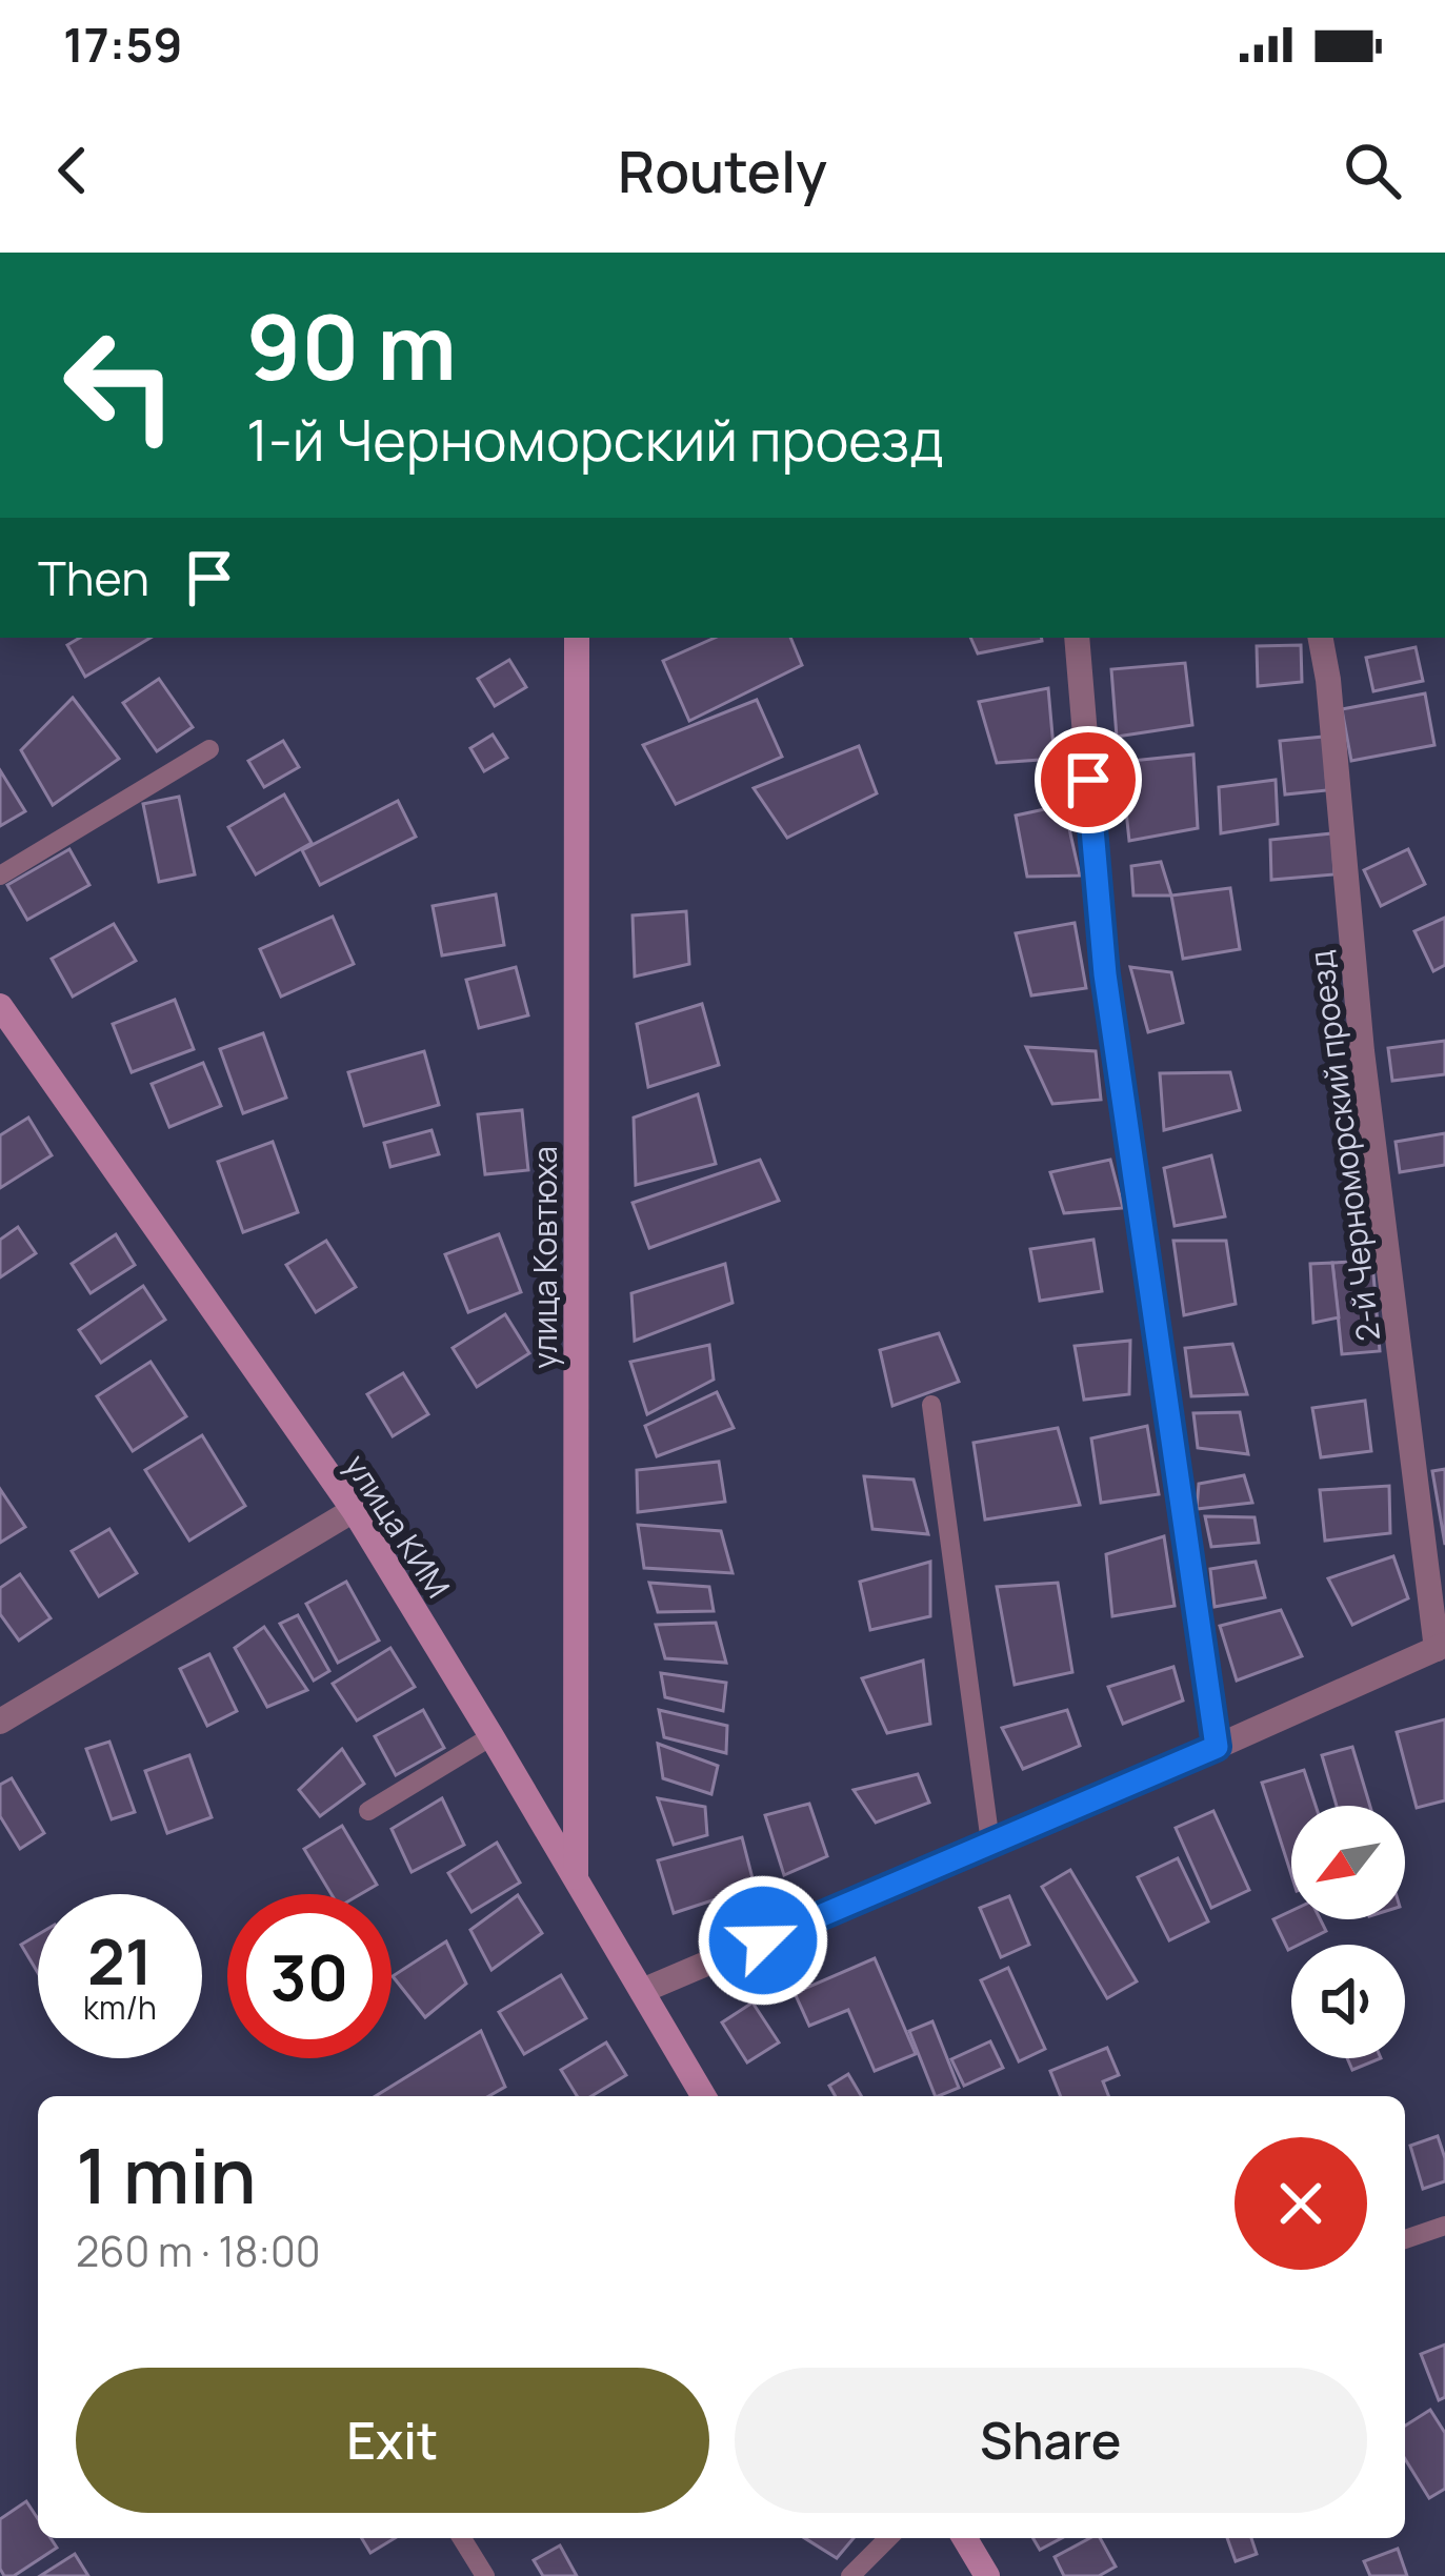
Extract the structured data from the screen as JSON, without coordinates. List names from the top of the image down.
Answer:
{
  "streets": {
    "street": ["2-й Черноморский проезд", "улица Ковтюха", "улица КИМ"]
  },
  "crossings": [
    ["улица Ковтюха", "улица КИМ"]
  ],
  "north": "bottom left",
  "page": {
    "status": "17:59",
    "header": "Routely",
    "turn": ["90 m", "1-й Черноморский проезд"],
    "then": "Then",
    "speed": "21 km/h",
    "limit": "30",
    "heading": ["1 min", "260 m · 18:00"],
    "buttons": ["Exit", "Share"]
  }
}
